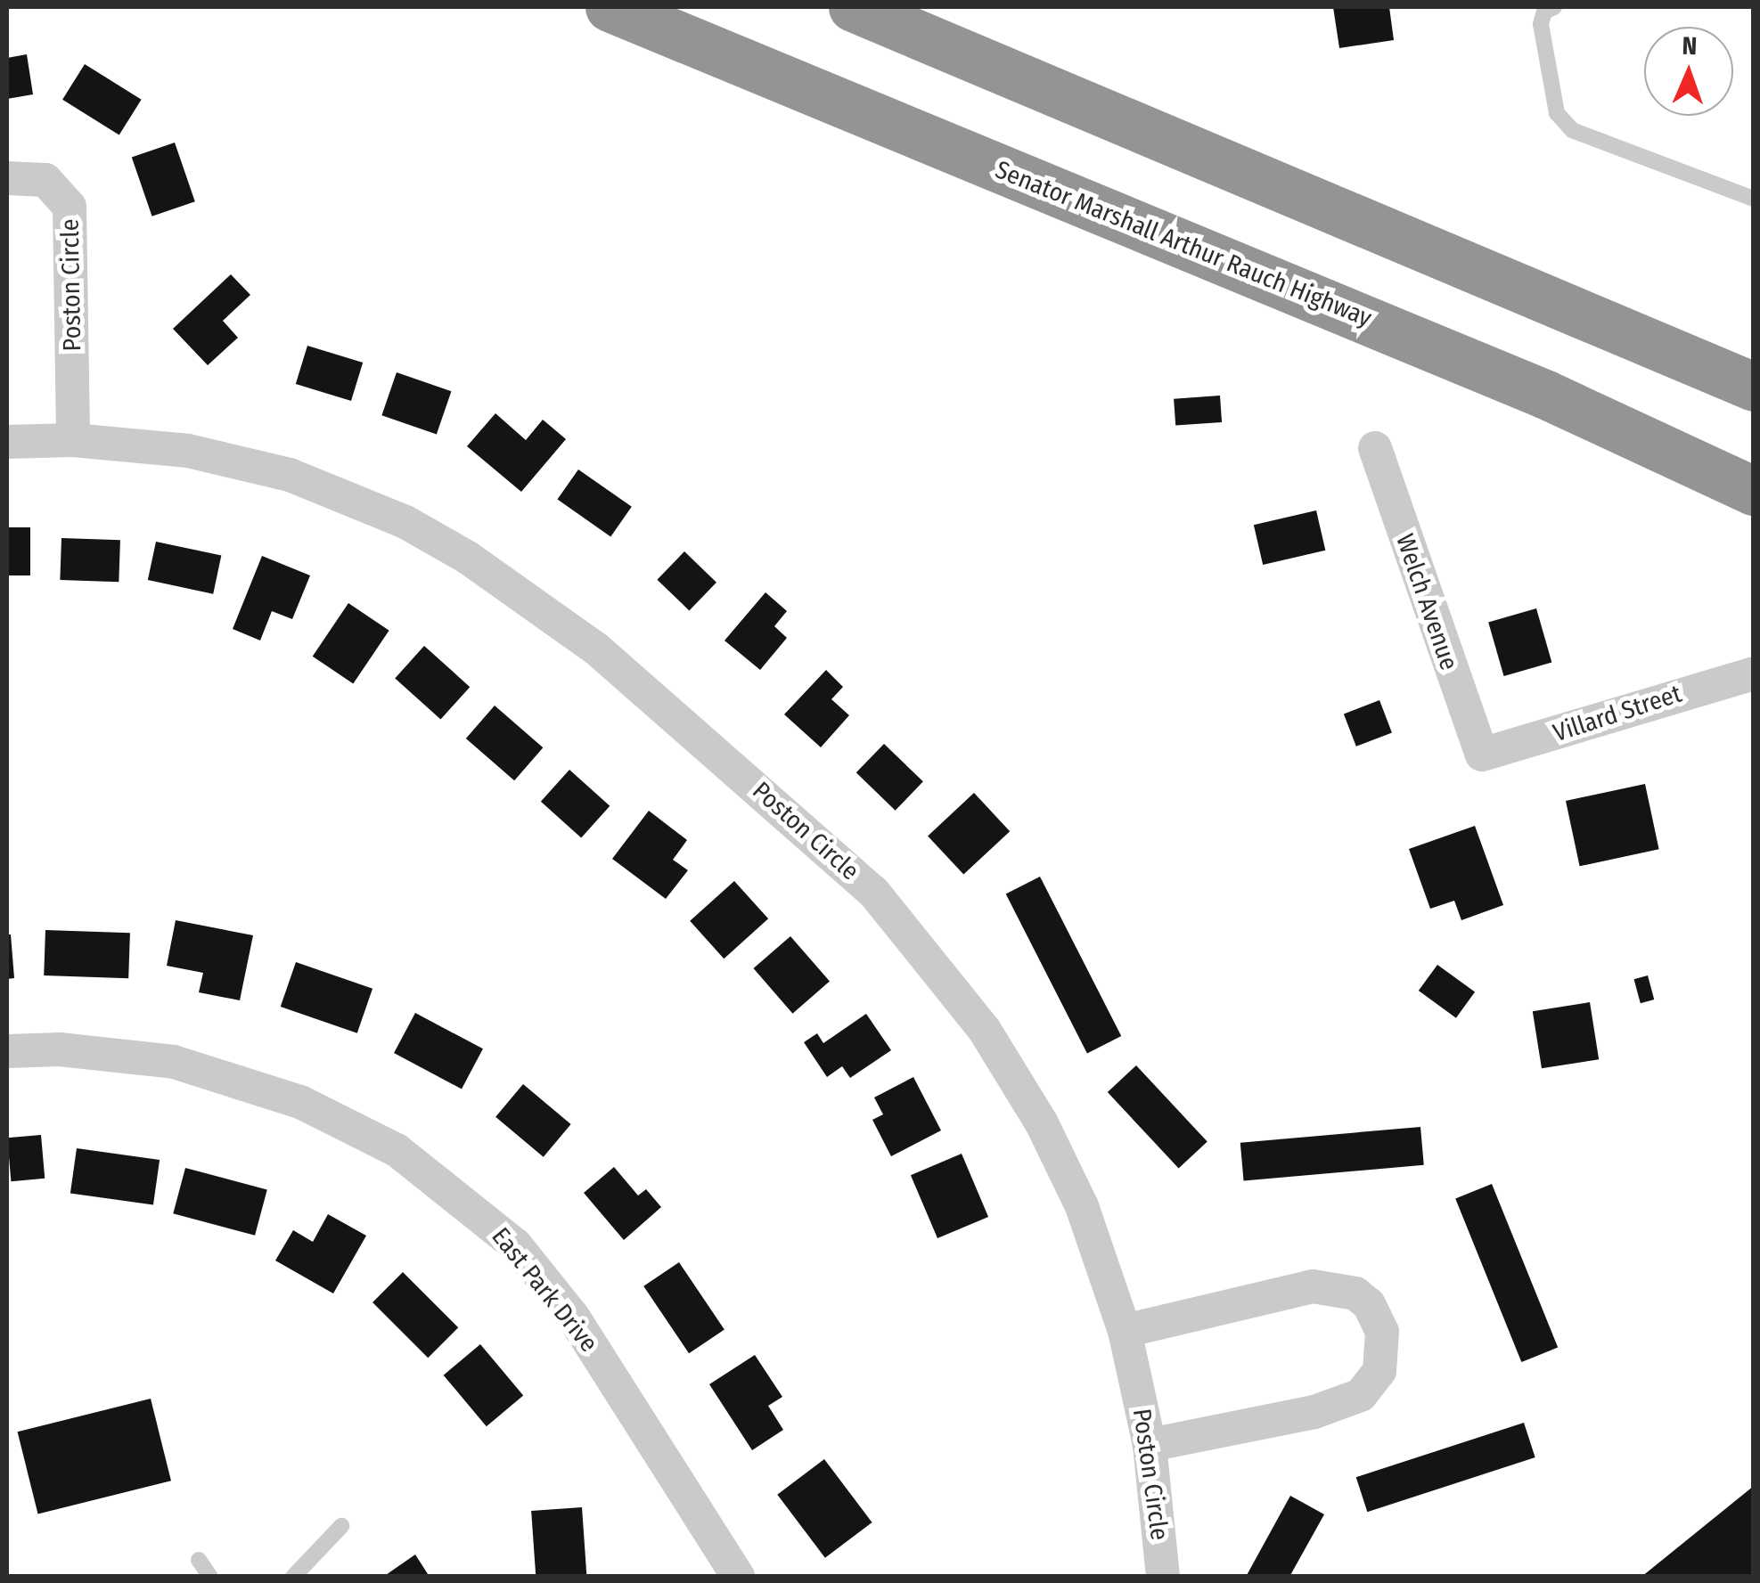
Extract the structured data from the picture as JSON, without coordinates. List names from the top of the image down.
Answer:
{
  "streets": {
    "highway": ["Senator Marshall Arthur Rauch Highway"],
    "street": [
      "Poston Circle",
      "Welch Avenue",
      "Villard Street",
      "East Park Drive"
    ]
  },
  "crossings": [
    ["Welch Avenue", "Villard Street"]
  ],
  "north": "top"
}
